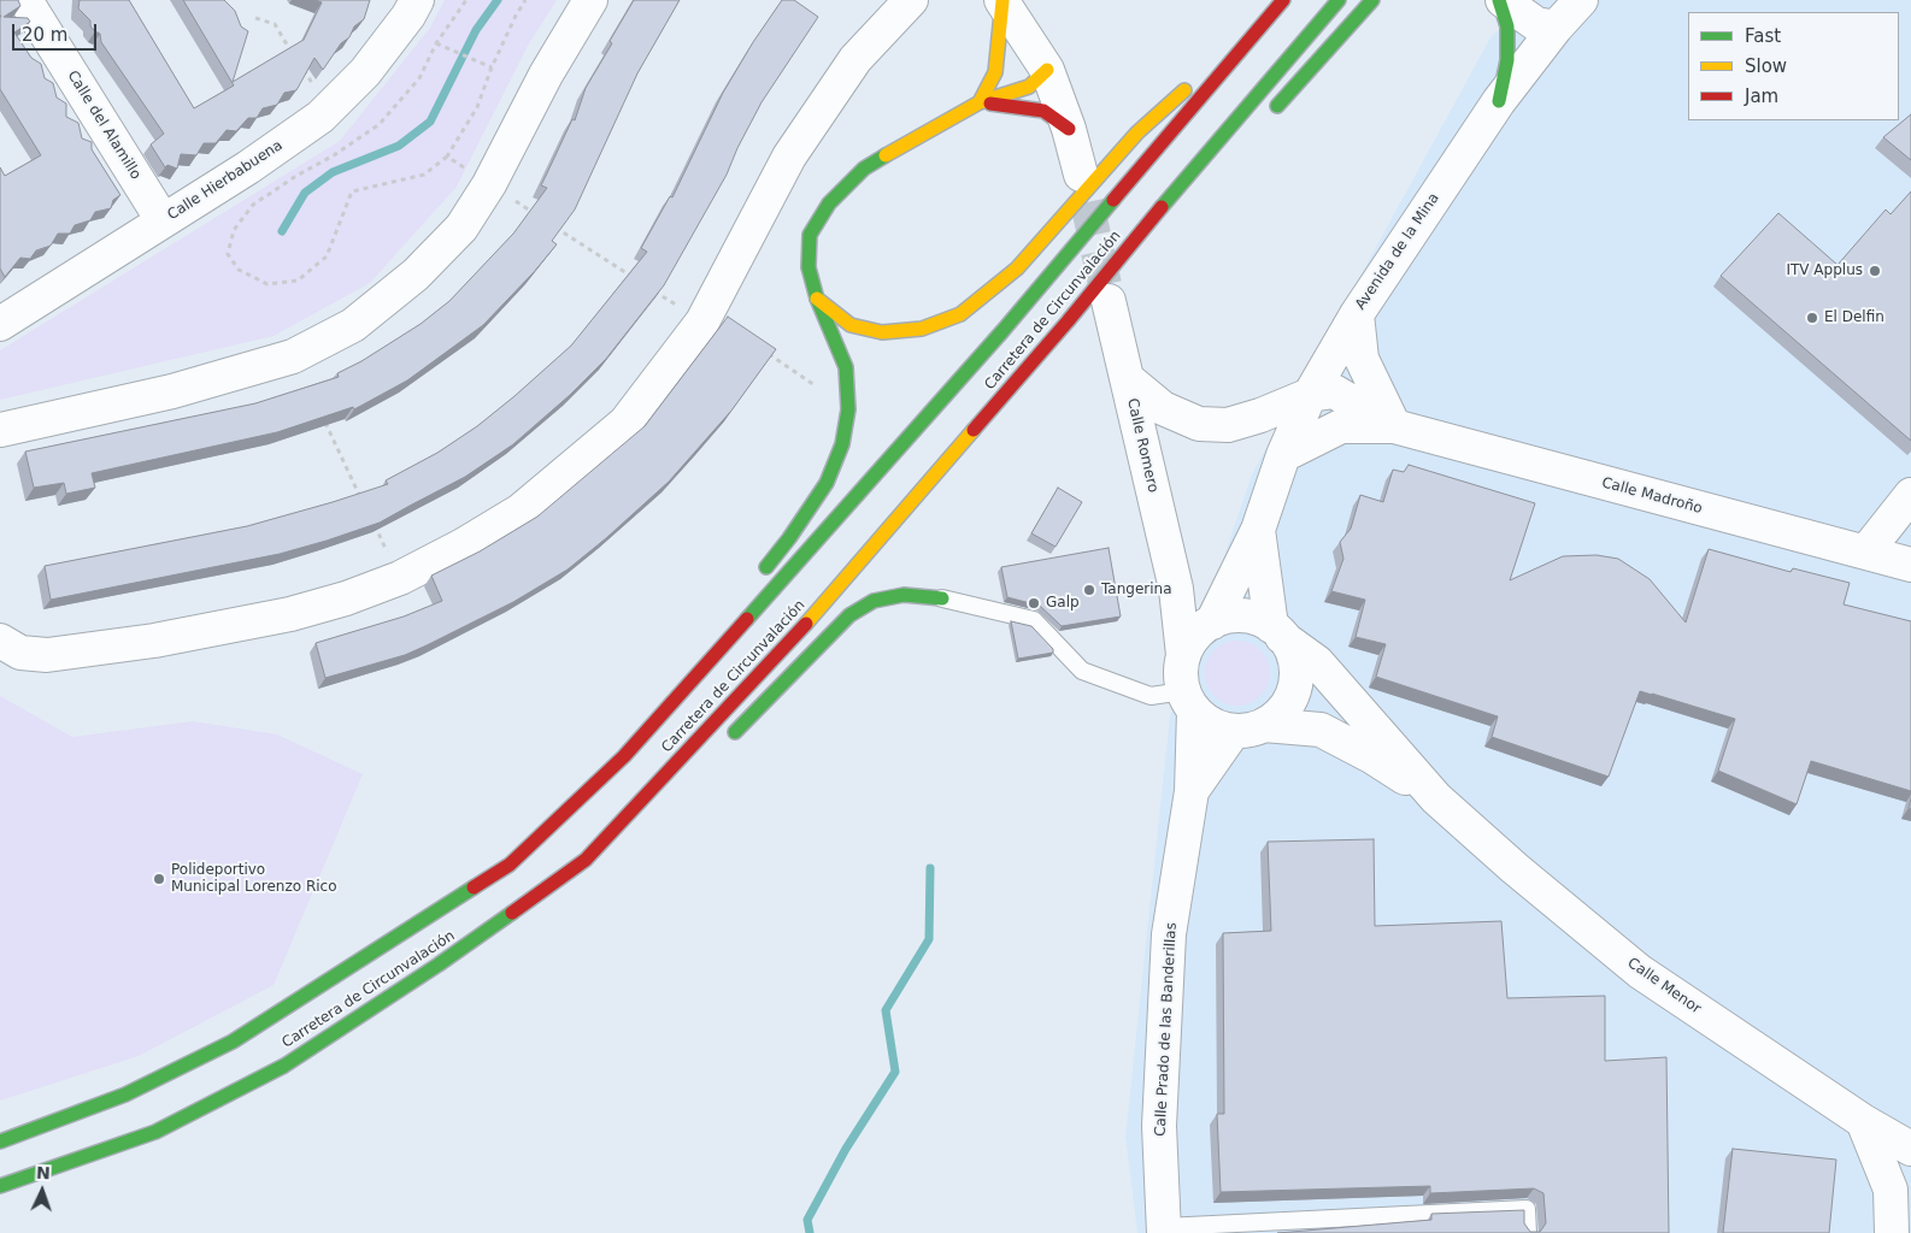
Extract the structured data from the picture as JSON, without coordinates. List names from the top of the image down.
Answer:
{
  "streets": {
    "main road": ["Carretera de Circunvalación"],
    "street": [
      "Calle del Alamillo",
      "Calle Hierbabuena",
      "Avenida de la Mina",
      "Calle Romero",
      "Calle Madroño",
      "Calle Menor",
      "Calle Prado de las Banderillas"
    ]
  },
  "crossings": [
    ["Calle del Alamillo", "Calle Hierbabuena"],
    ["Avenida de la Mina", "Calle Romero"],
    ["Avenida de la Mina", "Calle Madroño"],
    ["Avenida de la Mina", "Calle Menor"],
    ["Avenida de la Mina", "Calle Prado de las Banderillas"],
    ["Calle Romero", "Calle Menor"],
    ["Calle Romero", "Calle Prado de las Banderillas"],
    ["Calle Menor", "Calle Prado de las Banderillas"]
  ],
  "places": [
    "ITV Applus",
    "El Delfin",
    "Tangerina",
    "Galp",
    "Polideportivo Municipal Lorenzo Rico"
  ],
  "legend": ["Fast", "Slow", "Jam"],
  "scale_bar": "20 m",
  "north": "top"
}
